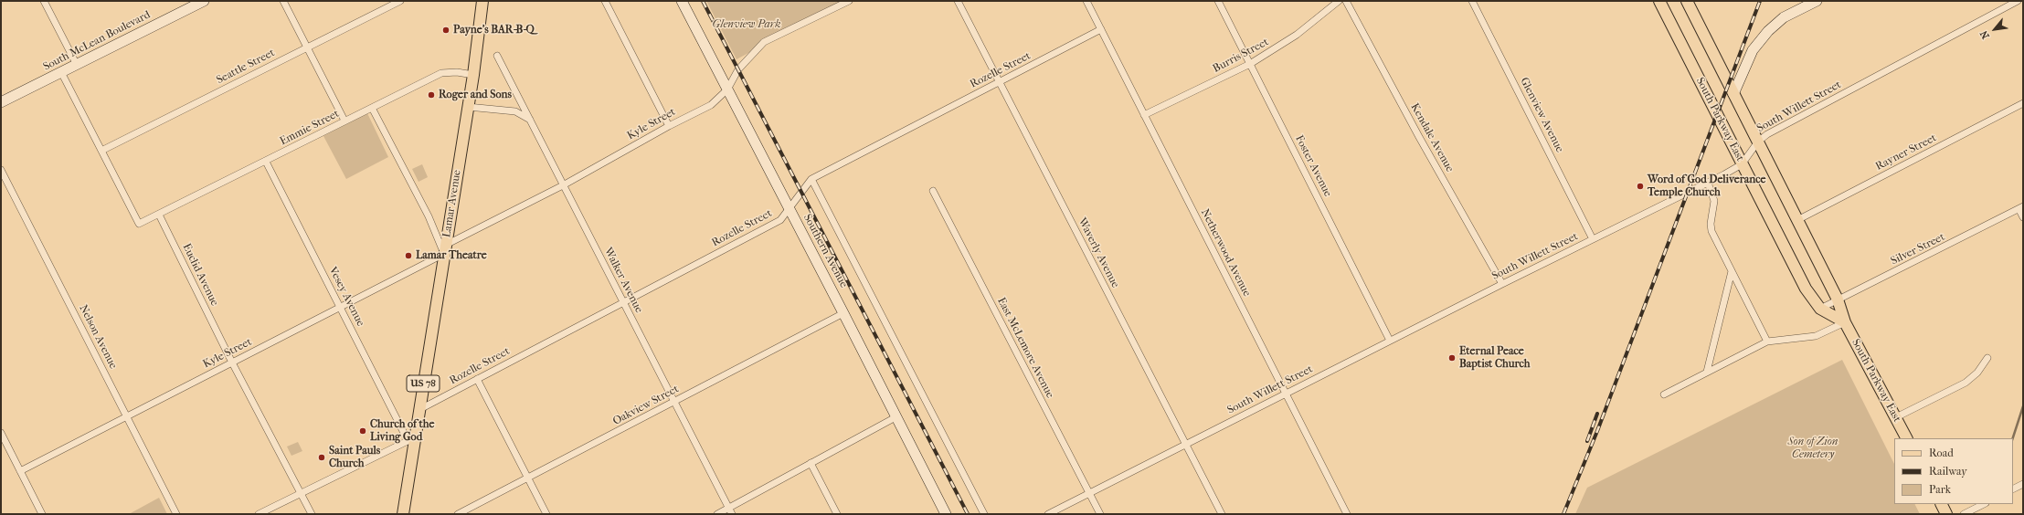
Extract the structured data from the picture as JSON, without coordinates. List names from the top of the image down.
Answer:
{
  "streets": {
    "main road": [
      "South McLean Boulevard",
      "South Parkway East",
      "Lamar Avenue",
      "Southern Avenue",
      "US 78"
    ],
    "street": [
      "Burris Street",
      "Seattle Street",
      "Rozelle Street",
      "South Willett Street",
      "Glenview Avenue",
      "Kyle Street",
      "Emmie Street",
      "Kendale Avenue",
      "Rayner Street",
      "Foster Avenue",
      "Silver Street",
      "Waverly Avenue",
      "Netherwood Avenue",
      "Euclid Avenue",
      "Walker Avenue",
      "Vesey Avenue",
      "Nelson Avenue",
      "East McLemore Avenue",
      "Oakview Street"
    ]
  },
  "crossings": [
    ["Burris Street", "Foster Avenue"],
    ["Burris Street", "Netherwood Avenue"],
    ["Rozelle Street", "Lamar Avenue"],
    ["Rozelle Street", "Southern Avenue"],
    ["Rozelle Street", "Waverly Avenue"],
    ["Rozelle Street", "Netherwood Avenue"],
    ["Rozelle Street", "Walker Avenue"],
    ["South Willett Street", "Glenview Avenue"],
    ["South Willett Street", "South Parkway East"],
    ["South Willett Street", "Kendale Avenue"],
    ["South Willett Street", "Foster Avenue"],
    ["South Willett Street", "Waverly Avenue"],
    ["South Willett Street", "Netherwood Avenue"],
    ["South Willett Street", "East McLemore Avenue"],
    ["South Parkway East", "Rayner Street"],
    ["South Parkway East", "Silver Street"],
    ["Kyle Street", "Lamar Avenue"],
    ["Kyle Street", "Southern Avenue"],
    ["Kyle Street", "Euclid Avenue"],
    ["Kyle Street", "Walker Avenue"],
    ["Kyle Street", "Vesey Avenue"],
    ["Kyle Street", "Nelson Avenue"],
    ["Emmie Street", "Lamar Avenue"],
    ["Emmie Street", "Euclid Avenue"],
    ["Emmie Street", "Vesey Avenue"],
    ["Lamar Avenue", "Vesey Avenue"],
    ["Southern Avenue", "Oakview Street"],
    ["Walker Avenue", "Oakview Street"]
  ],
  "parks": ["Glenview Park", "Son of Zion Cemetery"],
  "places": [
    "Payne's BAR-B-Q",
    "Roger and Sons",
    "Word of God Deliverance Temple Church",
    "Lamar Theatre",
    "Eternal Peace Baptist Church",
    "Church of the Living God",
    "Saint Pauls Church"
  ],
  "legend": ["Road", "Railway", "Park"],
  "north": "bottom left"
}
